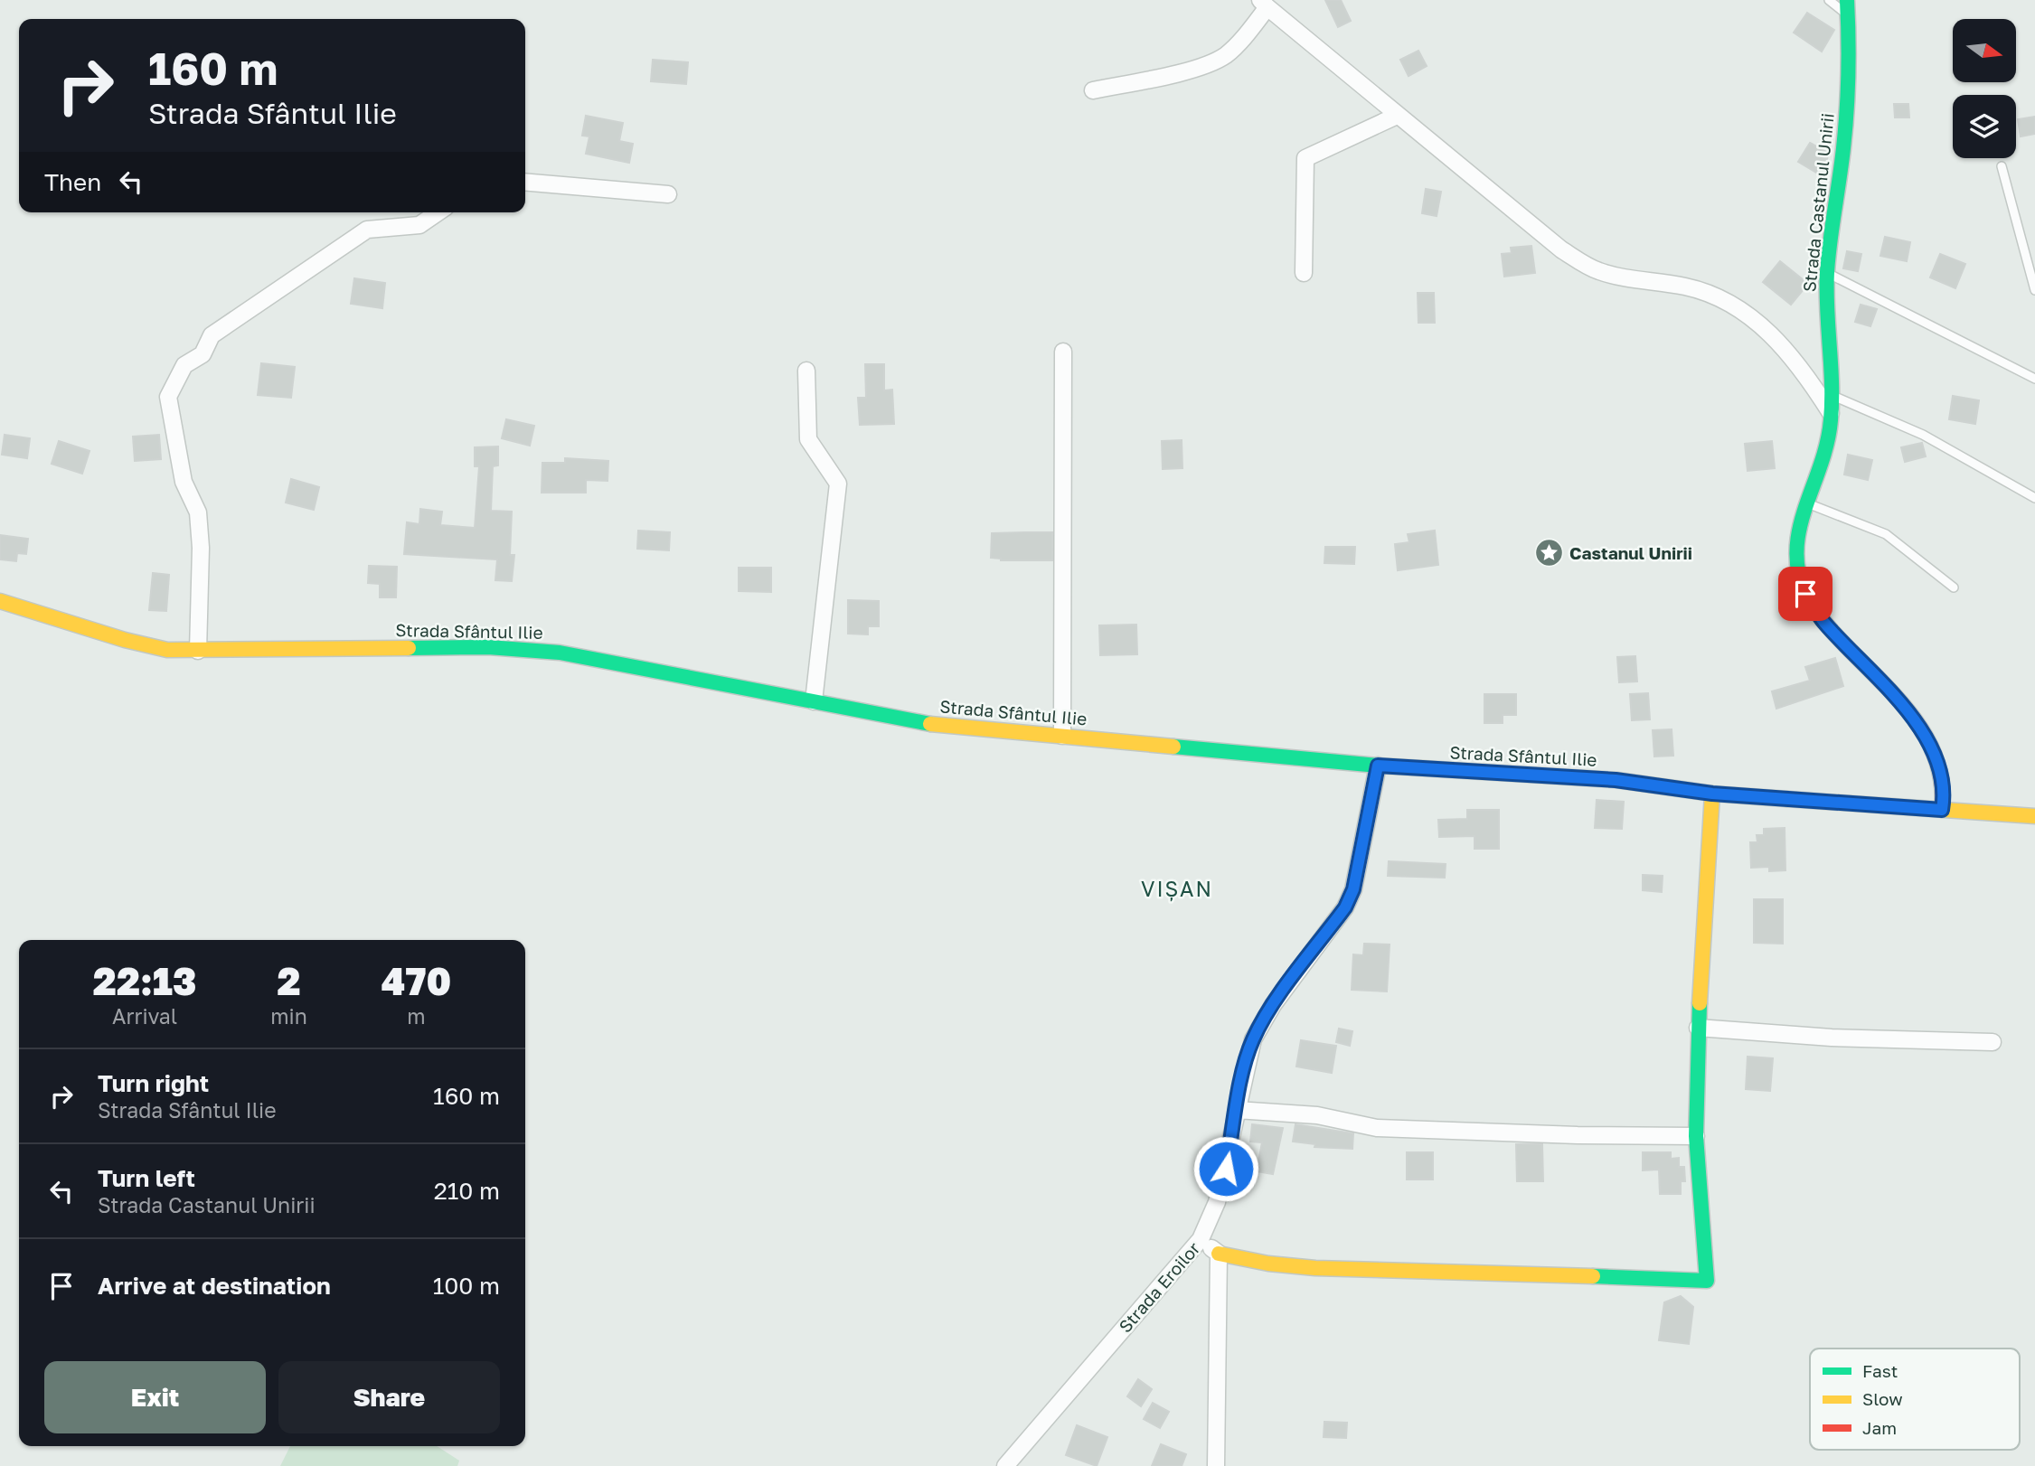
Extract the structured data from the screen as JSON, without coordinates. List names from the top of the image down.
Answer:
{
  "streets": {
    "street": ["Strada Castanul Unirii", "Strada Sfântul Ilie", "Strada Eroilor"]
  },
  "crossings": [
    ["Strada Castanul Unirii", "Strada Sfântul Ilie"],
    ["Strada Sfântul Ilie", "Strada Eroilor"]
  ],
  "districts": ["VIȘAN"],
  "places": {
    "place": ["Castanul Unirii"]
  },
  "legend": ["Fast", "Slow", "Jam"],
  "north": "right",
  "page": {
    "turn": ["160 m", "Strada Sfântul Ilie"],
    "then": "Then",
    "eta": [
      "22:13",
      "Arrival",
      "2",
      "min",
      "470",
      "m"
    ],
    "list": [
      {
        "name": "Turn right",
        "note": "Strada Sfântul Ilie",
        "value": "160 m"
      },
      {
        "name": "Turn left",
        "note": "Strada Castanul Unirii",
        "value": "210 m"
      },
      {
        "name": "Arrive at destination",
        "value": "100 m"
      }
    ],
    "buttons": ["Exit", "Share"]
  }
}
